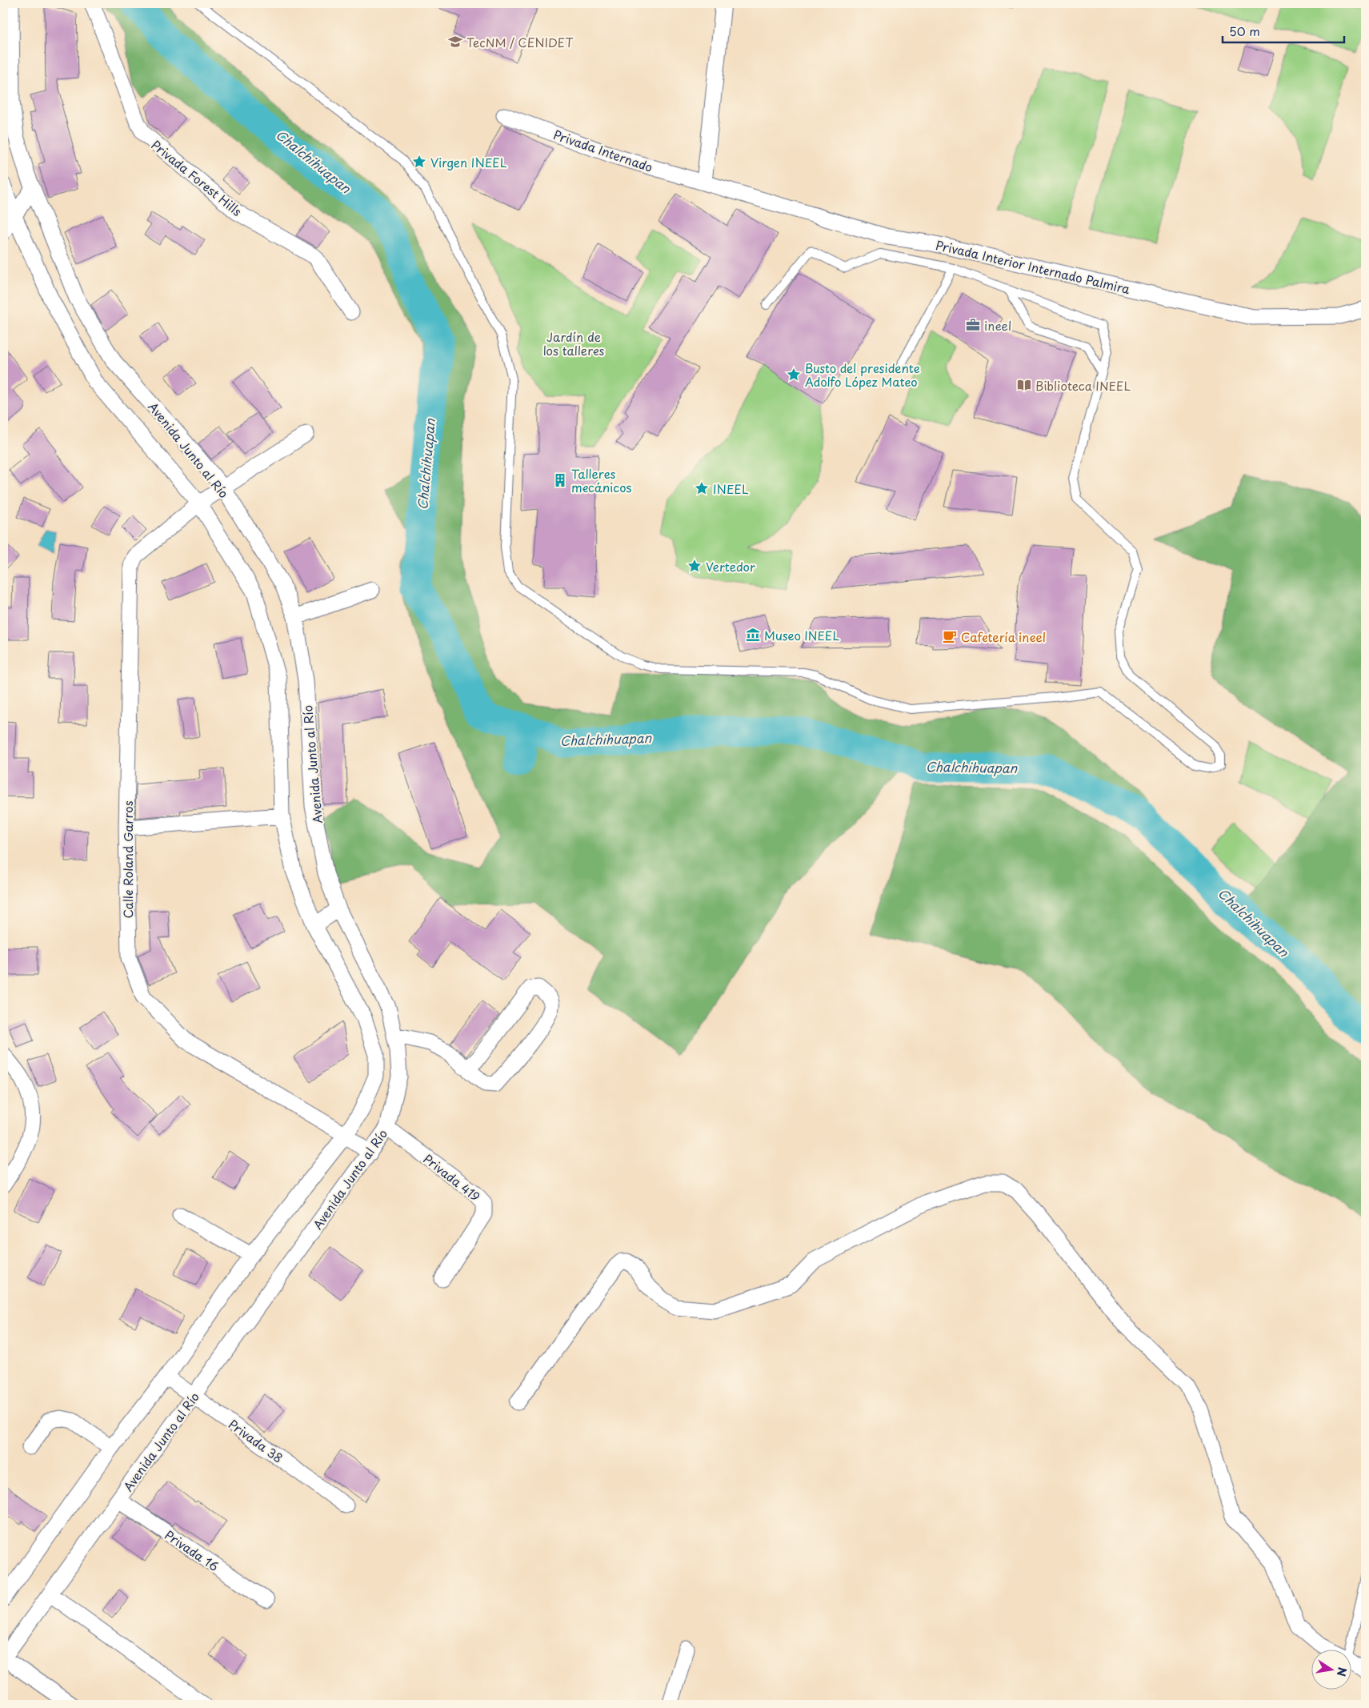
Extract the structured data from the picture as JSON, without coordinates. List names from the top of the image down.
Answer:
{
  "streets": {
    "street": [
      "Privada Internado",
      "Privada Forest Hills",
      "Privada Interior Internado Palmira",
      "Avenida Junto al Río",
      "Calle Roland Garros",
      "Privada 419",
      "Privada 38",
      "Privada 16"
    ]
  },
  "crossings": [
    ["Privada Internado", "Privada Interior Internado Palmira"],
    ["Avenida Junto al Río", "Calle Roland Garros"],
    ["Avenida Junto al Río", "Privada 419"],
    ["Avenida Junto al Río", "Privada 38"],
    ["Avenida Junto al Río", "Privada 16"]
  ],
  "water": ["Chalchihuapan"],
  "parks": ["Jardín de los talleres"],
  "places": {
    "school or university": ["TecNM / CENIDET"],
    "place": [
      "Virgen INEEL",
      "Busto del presidente Adolfo López Mateo",
      "INEEL",
      "Vertedor"
    ],
    "office": ["ineel"],
    "library": ["Biblioteca INEEL"],
    "building": ["Talleres mecánicos"],
    "museum": ["Museo INEEL"],
    "cafe": ["Cafetería ineel"]
  },
  "scale_bar": "50 m",
  "north": "right"
}
